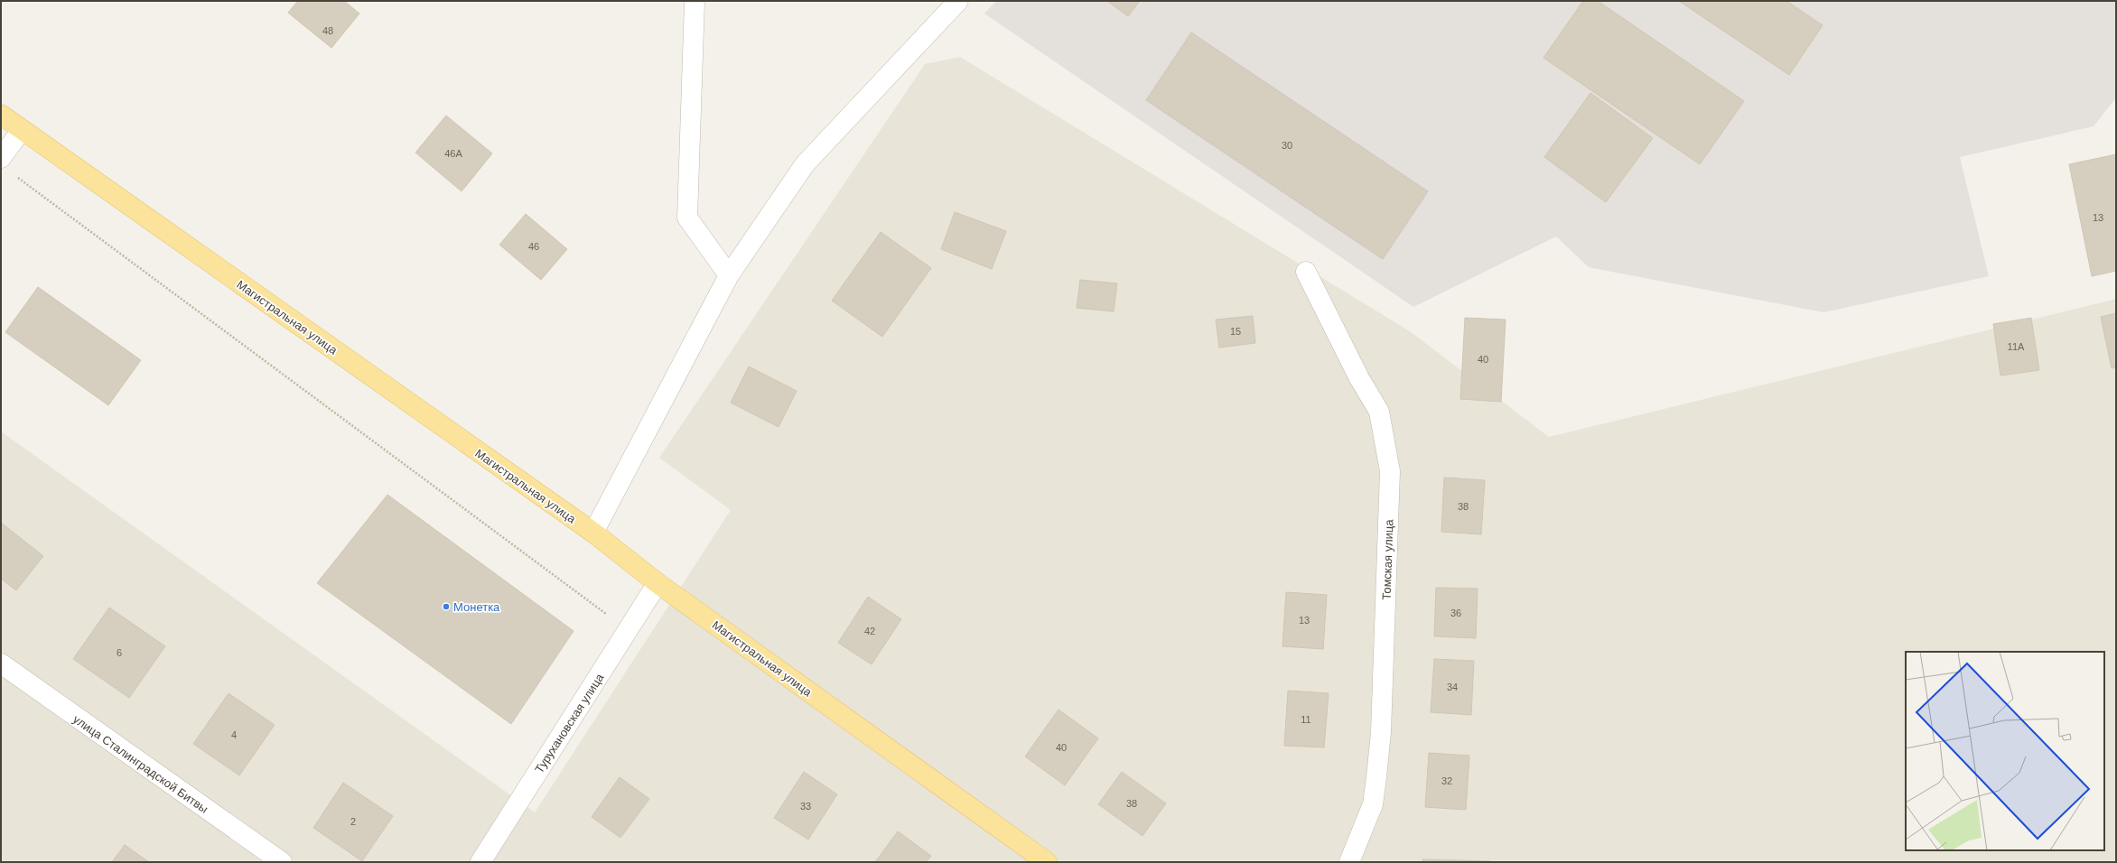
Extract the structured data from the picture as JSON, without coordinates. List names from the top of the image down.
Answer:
{
  "streets": {
    "main road": ["Магистральная улица"],
    "street": ["Томская улица", "Турухановская улица", "улица Сталинградской Битвы"]
  },
  "crossings": [
    ["Магистральная улица", "Турухановская улица"]
  ],
  "places": ["Монетка"],
  "house_numbers": [
    "48",
    "30",
    "46А",
    "13",
    "46",
    "15",
    "11А",
    "40",
    "38",
    "36",
    "13",
    "42",
    "6",
    "34",
    "11",
    "4",
    "40",
    "32",
    "38",
    "33",
    "2"
  ]
}
